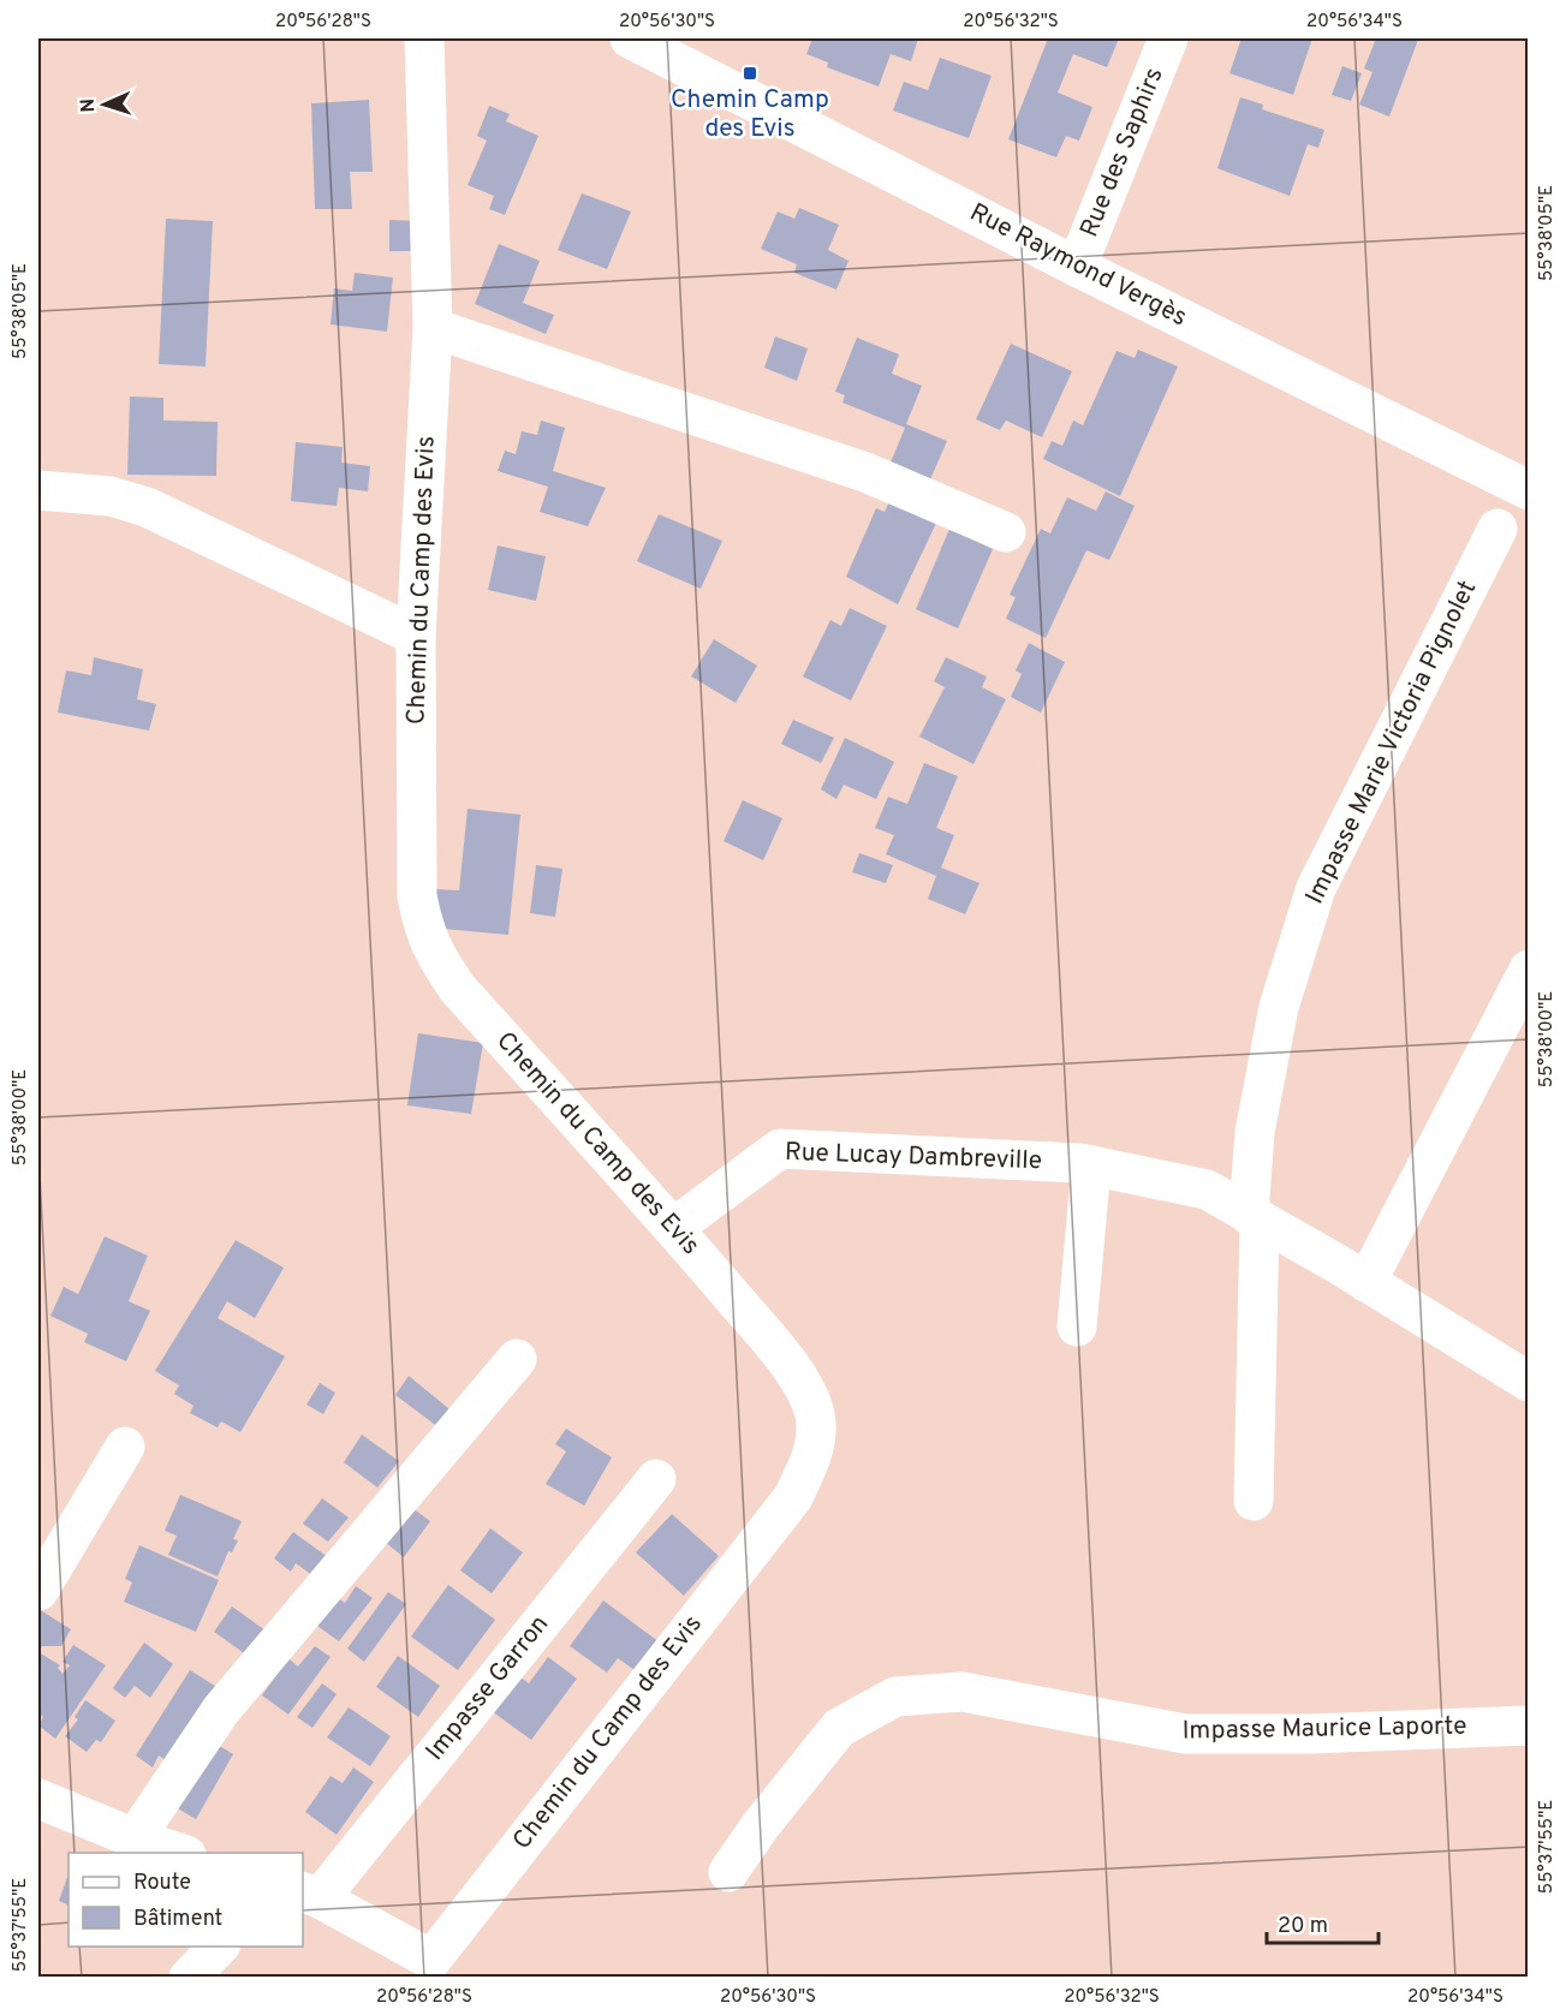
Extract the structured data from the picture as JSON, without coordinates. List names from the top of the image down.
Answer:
{
  "streets": {
    "street": [
      "Rue des Saphirs",
      "Rue Raymond Vergès",
      "Chemin du Camp des Evis",
      "Impasse Marie Victoria Pignolet",
      "Rue Lucay Dambreville",
      "Impasse Garron",
      "Impasse Maurice Laporte"
    ]
  },
  "crossings": [
    ["Rue des Saphirs", "Rue Raymond Vergès"],
    ["Chemin du Camp des Evis", "Rue Lucay Dambreville"],
    ["Chemin du Camp des Evis", "Impasse Garron"],
    ["Impasse Marie Victoria Pignolet", "Rue Lucay Dambreville"]
  ],
  "places": {
    "transit": ["Chemin Camp des Evis"]
  },
  "legend": ["Route", "Bâtiment"],
  "scale_bar": "20 m",
  "north": "left",
  "coordinates": [
    "20°56'28\"S",
    "20°56'30\"S",
    "20°56'32\"S",
    "20°56'34\"S",
    "55°38'05\"E",
    "55°38'00\"E",
    "55°37'55\"E"
  ]
}
